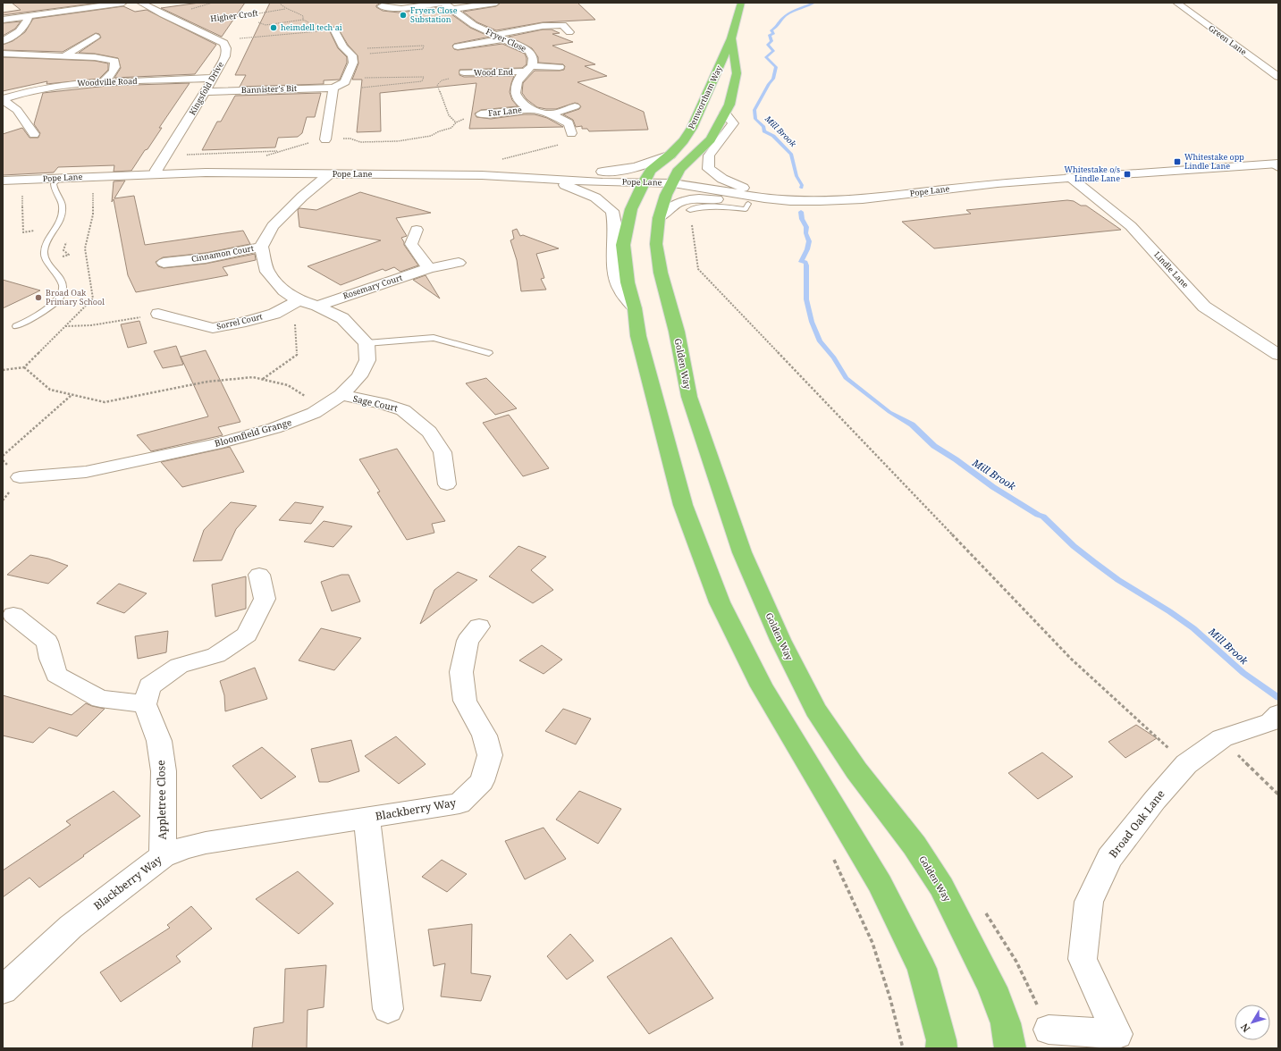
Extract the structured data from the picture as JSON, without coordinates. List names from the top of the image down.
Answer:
{
  "streets": {
    "highway": ["Penwortham Way", "Golden Way"],
    "street": [
      "Fryer Close",
      "Green Lane",
      "Wood End",
      "Woodville Road",
      "Kingsfold Drive",
      "Bannister's Bit",
      "Far Lane",
      "Pope Lane",
      "Cinnamon Court",
      "Lindle Lane",
      "Rosemary Court",
      "Sorrel Court",
      "Sage Court",
      "Bloomfield Grange",
      "Appletree Close",
      "Blackberry Way",
      "Broad Oak Lane"
    ],
    "path": ["Higher Croft"]
  },
  "crossings": [
    ["Wood End", "Far Lane"],
    ["Woodville Road", "Kingsfold Drive"],
    ["Kingsfold Drive", "Bannister's Bit"],
    ["Kingsfold Drive", "Pope Lane"],
    ["Penwortham Way", "Pope Lane"],
    ["Penwortham Way", "Golden Way"],
    ["Pope Lane", "Lindle Lane"],
    ["Pope Lane", "Golden Way"],
    ["Sage Court", "Bloomfield Grange"],
    ["Appletree Close", "Blackberry Way"]
  ],
  "water": ["Mill Brook"],
  "places": {
    "other": ["Fryers Close Substation", "heimdell tech ai", "Broad Oak Primary School"],
    "transit": ["Whitestake opp Lindle Lane", "Whitestake o/s Lindle Lane"]
  },
  "north": "bottom left"
}
